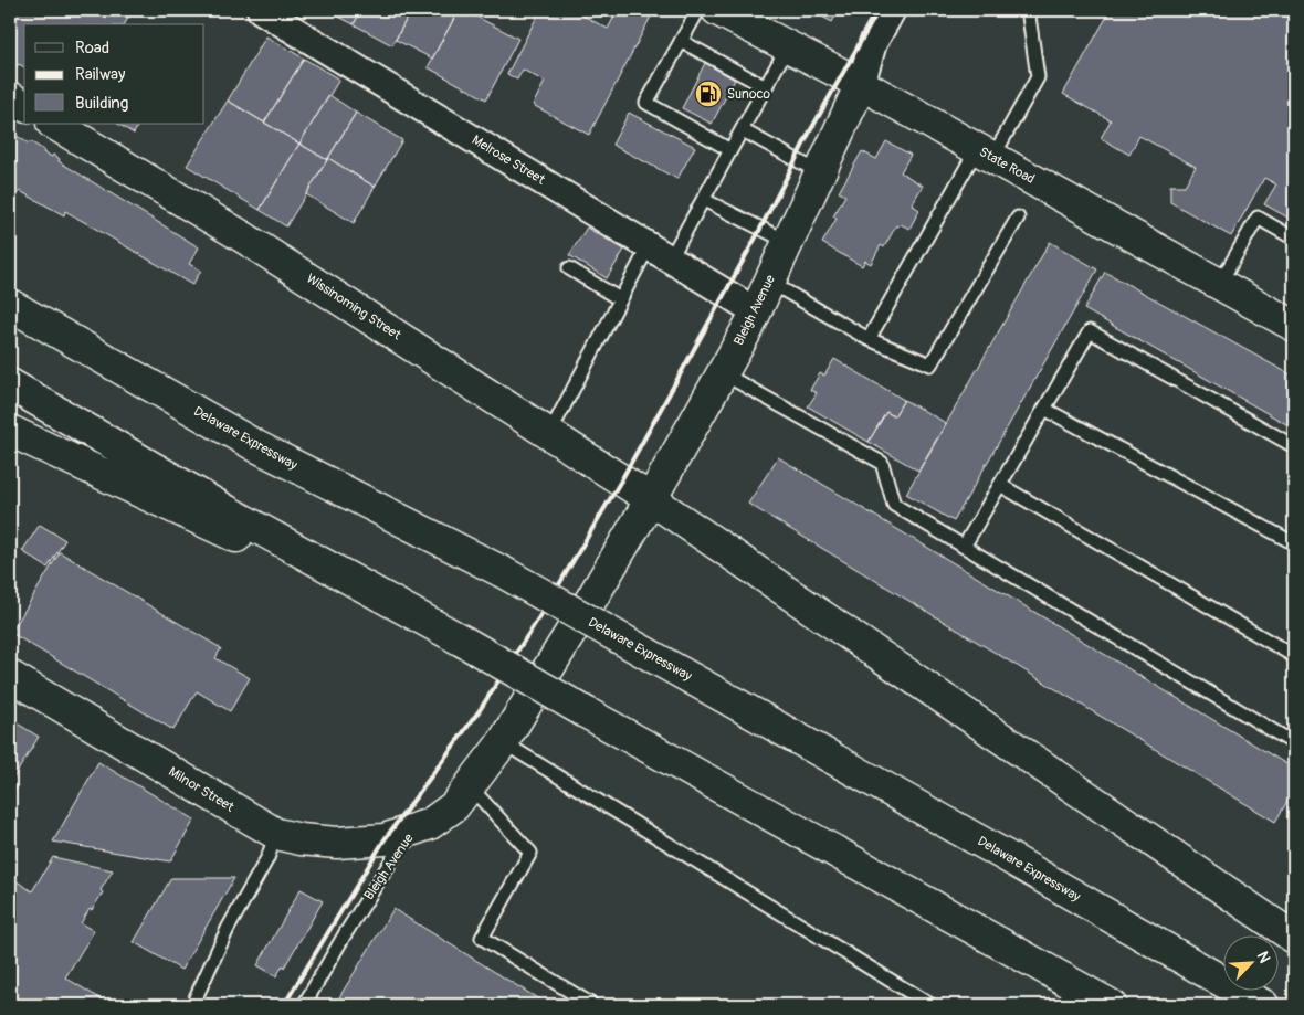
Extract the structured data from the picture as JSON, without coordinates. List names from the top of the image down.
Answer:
{
  "streets": {
    "main road": [
      "State Road",
      "Wissinoming Street",
      "Bleigh Avenue",
      "Delaware Expressway",
      "Milnor Street"
    ],
    "street": ["Melrose Street"]
  },
  "crossings": [
    ["Melrose Street", "Bleigh Avenue"],
    ["State Road", "Bleigh Avenue"],
    ["Wissinoming Street", "Bleigh Avenue"],
    ["Bleigh Avenue", "Milnor Street"]
  ],
  "places": {
    "fuel station": ["Sunoco"]
  },
  "legend": ["Road", "Railway", "Building"],
  "north": "top right"
}
